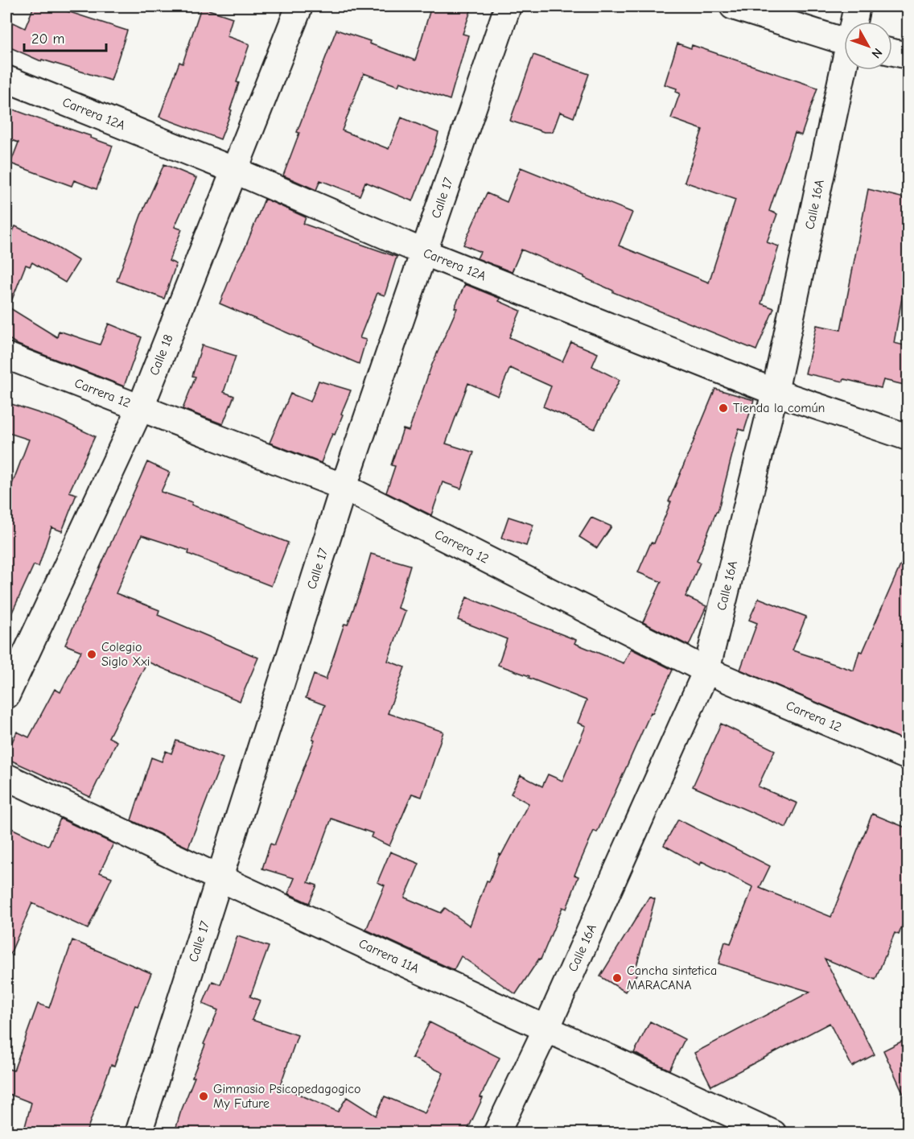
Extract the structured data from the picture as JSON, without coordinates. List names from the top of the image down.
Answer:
{
  "streets": {
    "street": [
      "Carrera 12A",
      "Calle 17",
      "Calle 16A",
      "Calle 18",
      "Carrera 12",
      "Carrera 11A"
    ]
  },
  "crossings": [
    ["Carrera 12A", "Calle 17"],
    ["Carrera 12A", "Calle 16A"],
    ["Carrera 12A", "Calle 18"],
    ["Calle 17", "Carrera 12"],
    ["Calle 17", "Carrera 11A"],
    ["Calle 16A", "Carrera 12"],
    ["Calle 16A", "Carrera 11A"],
    ["Calle 18", "Carrera 12"]
  ],
  "places": [
    "Tienda la común",
    "Colegio Siglo Xxi",
    "Cancha sintetica MARACANA",
    "Gimnasio Psicopedagogico My Future"
  ],
  "scale_bar": "20 m",
  "north": "bottom right"
}
